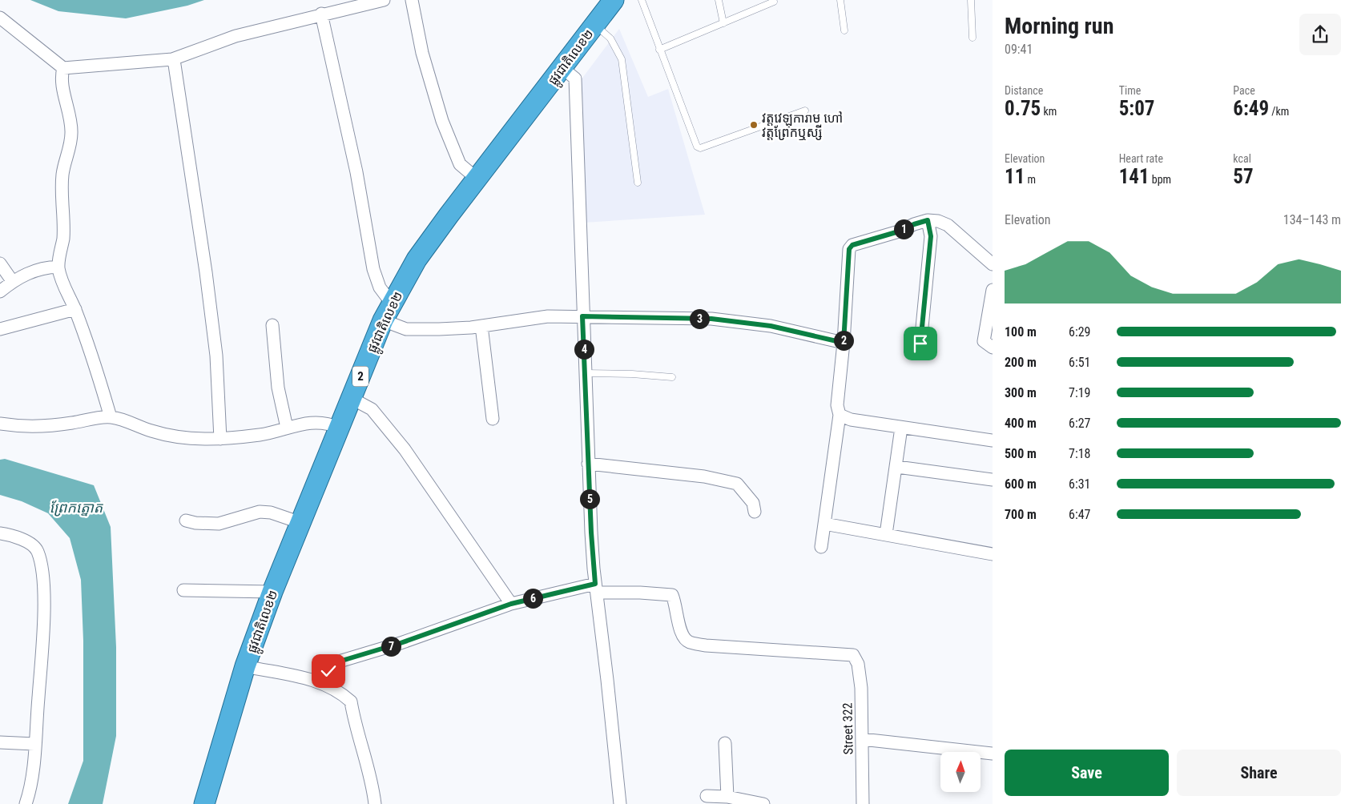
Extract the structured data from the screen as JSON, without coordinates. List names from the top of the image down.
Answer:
{
  "streets": {
    "highway": ["ផ្លូវជាតិលេខ២", "2"],
    "street": ["Street 322"]
  },
  "water": ["ព្រែកត្នោត"],
  "places": ["វត្តវេឡុការាម ហៅ វត្តព្រែកឬស្សី"],
  "north": "top",
  "page": {
    "heading": ["Morning run", "09:41"],
    "stats": [
      ["Distance", "0.75 km"],
      ["Time", "5:07"],
      ["Pace", "6:49 /km"],
      ["Elevation", "11 m"],
      ["Heart rate", "141 bpm"],
      ["kcal", "57"]
    ],
    "chart": ["Elevation", "134–143 m"],
    "pins": [
      "1",
      "3",
      "2",
      "4",
      "5",
      "6",
      "7"
    ],
    "list": [
      {
        "name": "100 m",
        "note": "6:29"
      },
      {
        "name": "200 m",
        "note": "6:51"
      },
      {
        "name": "300 m",
        "note": "7:19"
      },
      {
        "name": "400 m",
        "note": "6:27"
      },
      {
        "name": "500 m",
        "note": "7:18"
      },
      {
        "name": "600 m",
        "note": "6:31"
      },
      {
        "name": "700 m",
        "note": "6:47"
      }
    ],
    "buttons": ["Save", "Share"]
  }
}
